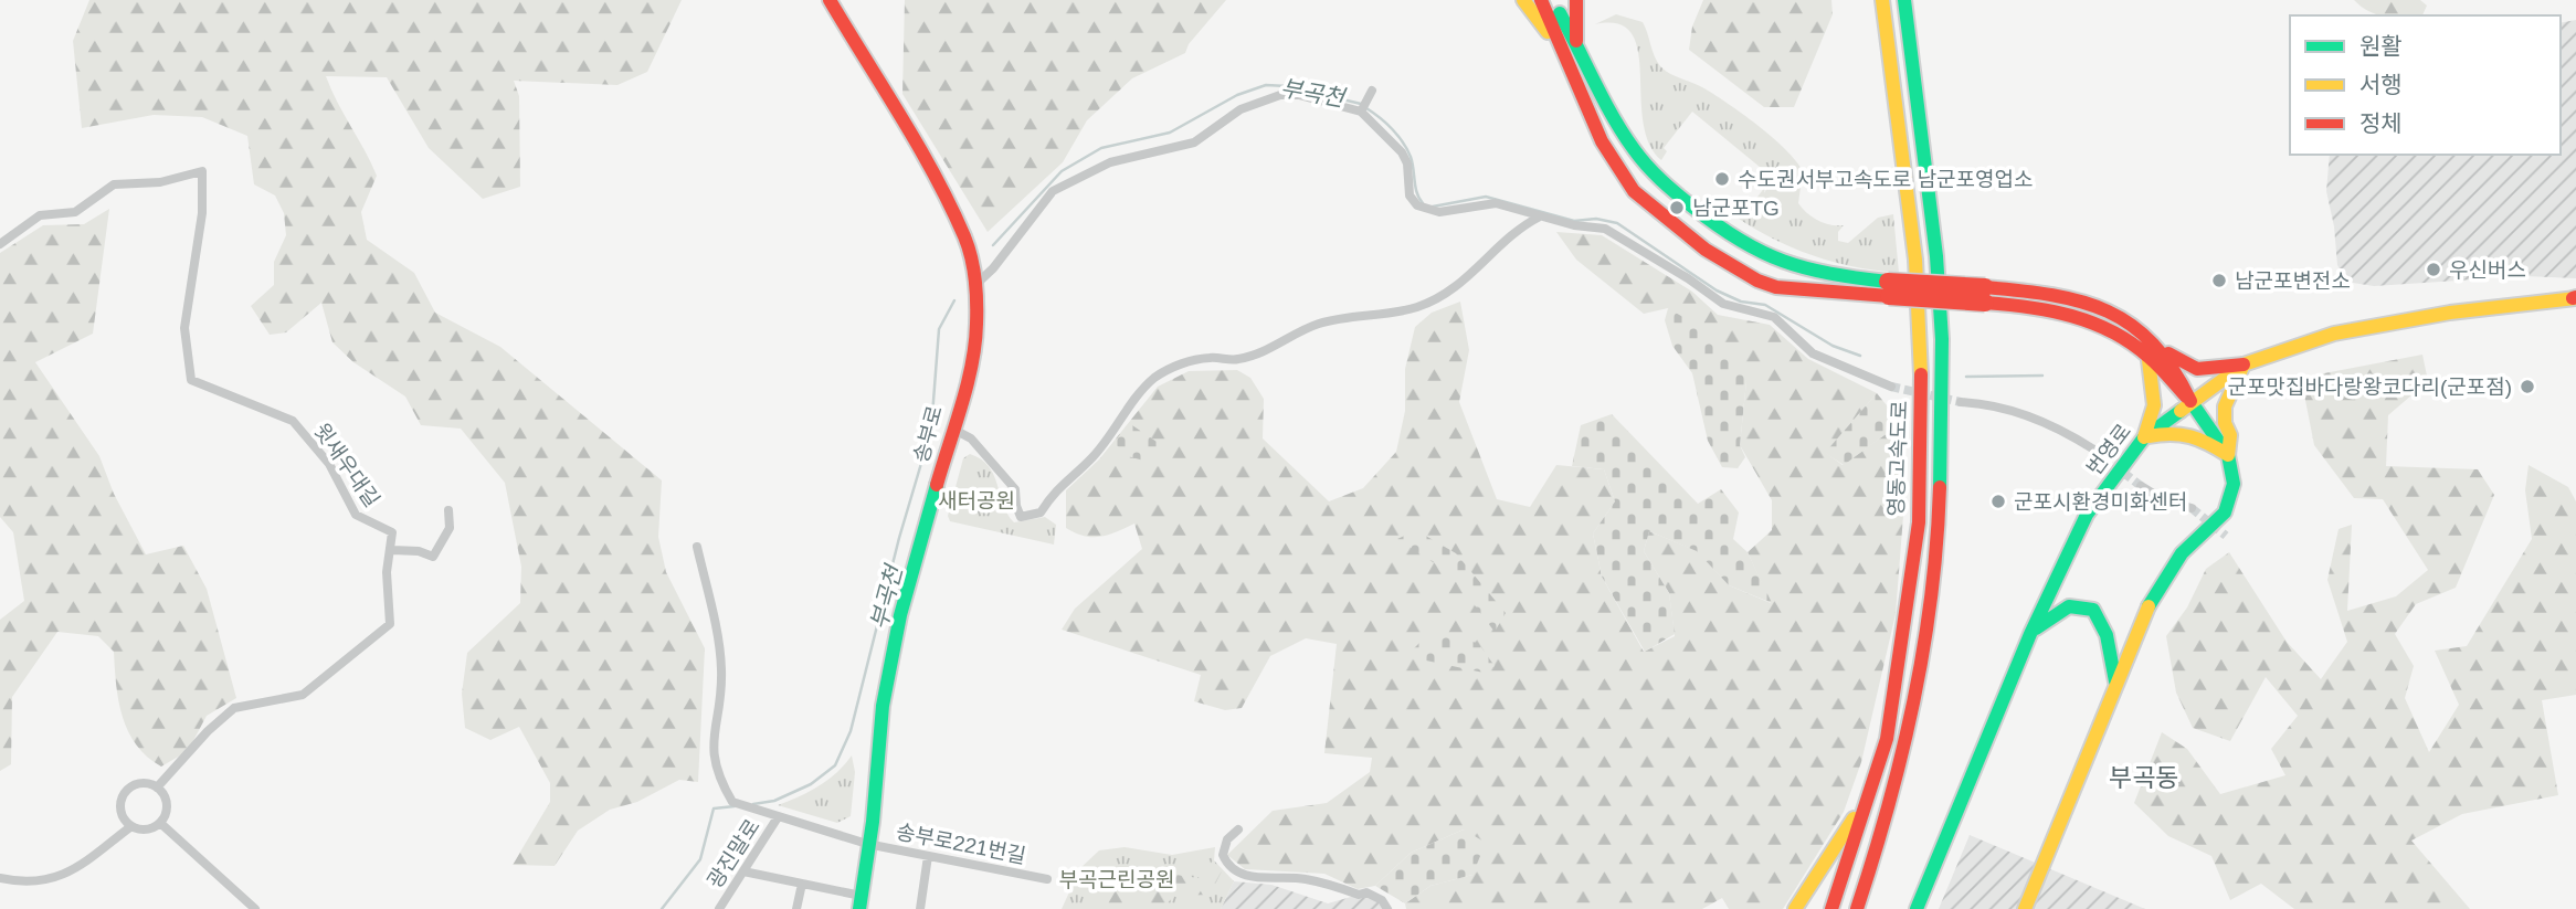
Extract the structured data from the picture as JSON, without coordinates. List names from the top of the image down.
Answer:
{
  "streets": {
    "main road": ["송부로", "번영로", "영동고속도로"],
    "street": ["윗새우대길", "송부로221번길", "광진말로"]
  },
  "crossings": [
    ["송부로", "송부로221번길"],
    ["송부로221번길", "광진말로"]
  ],
  "districts": ["부곡동"],
  "water": ["부곡천"],
  "parks": ["새터공원", "부곡근린공원"],
  "places": [
    "수도권서부고속도로 남군포영업소",
    "남군포TG",
    "우신버스",
    "남군포변전소",
    "군포맛집바다랑왕코다리(군포점)",
    "군포시환경미화센터"
  ],
  "legend": ["원활", "서행", "정체"]
}
